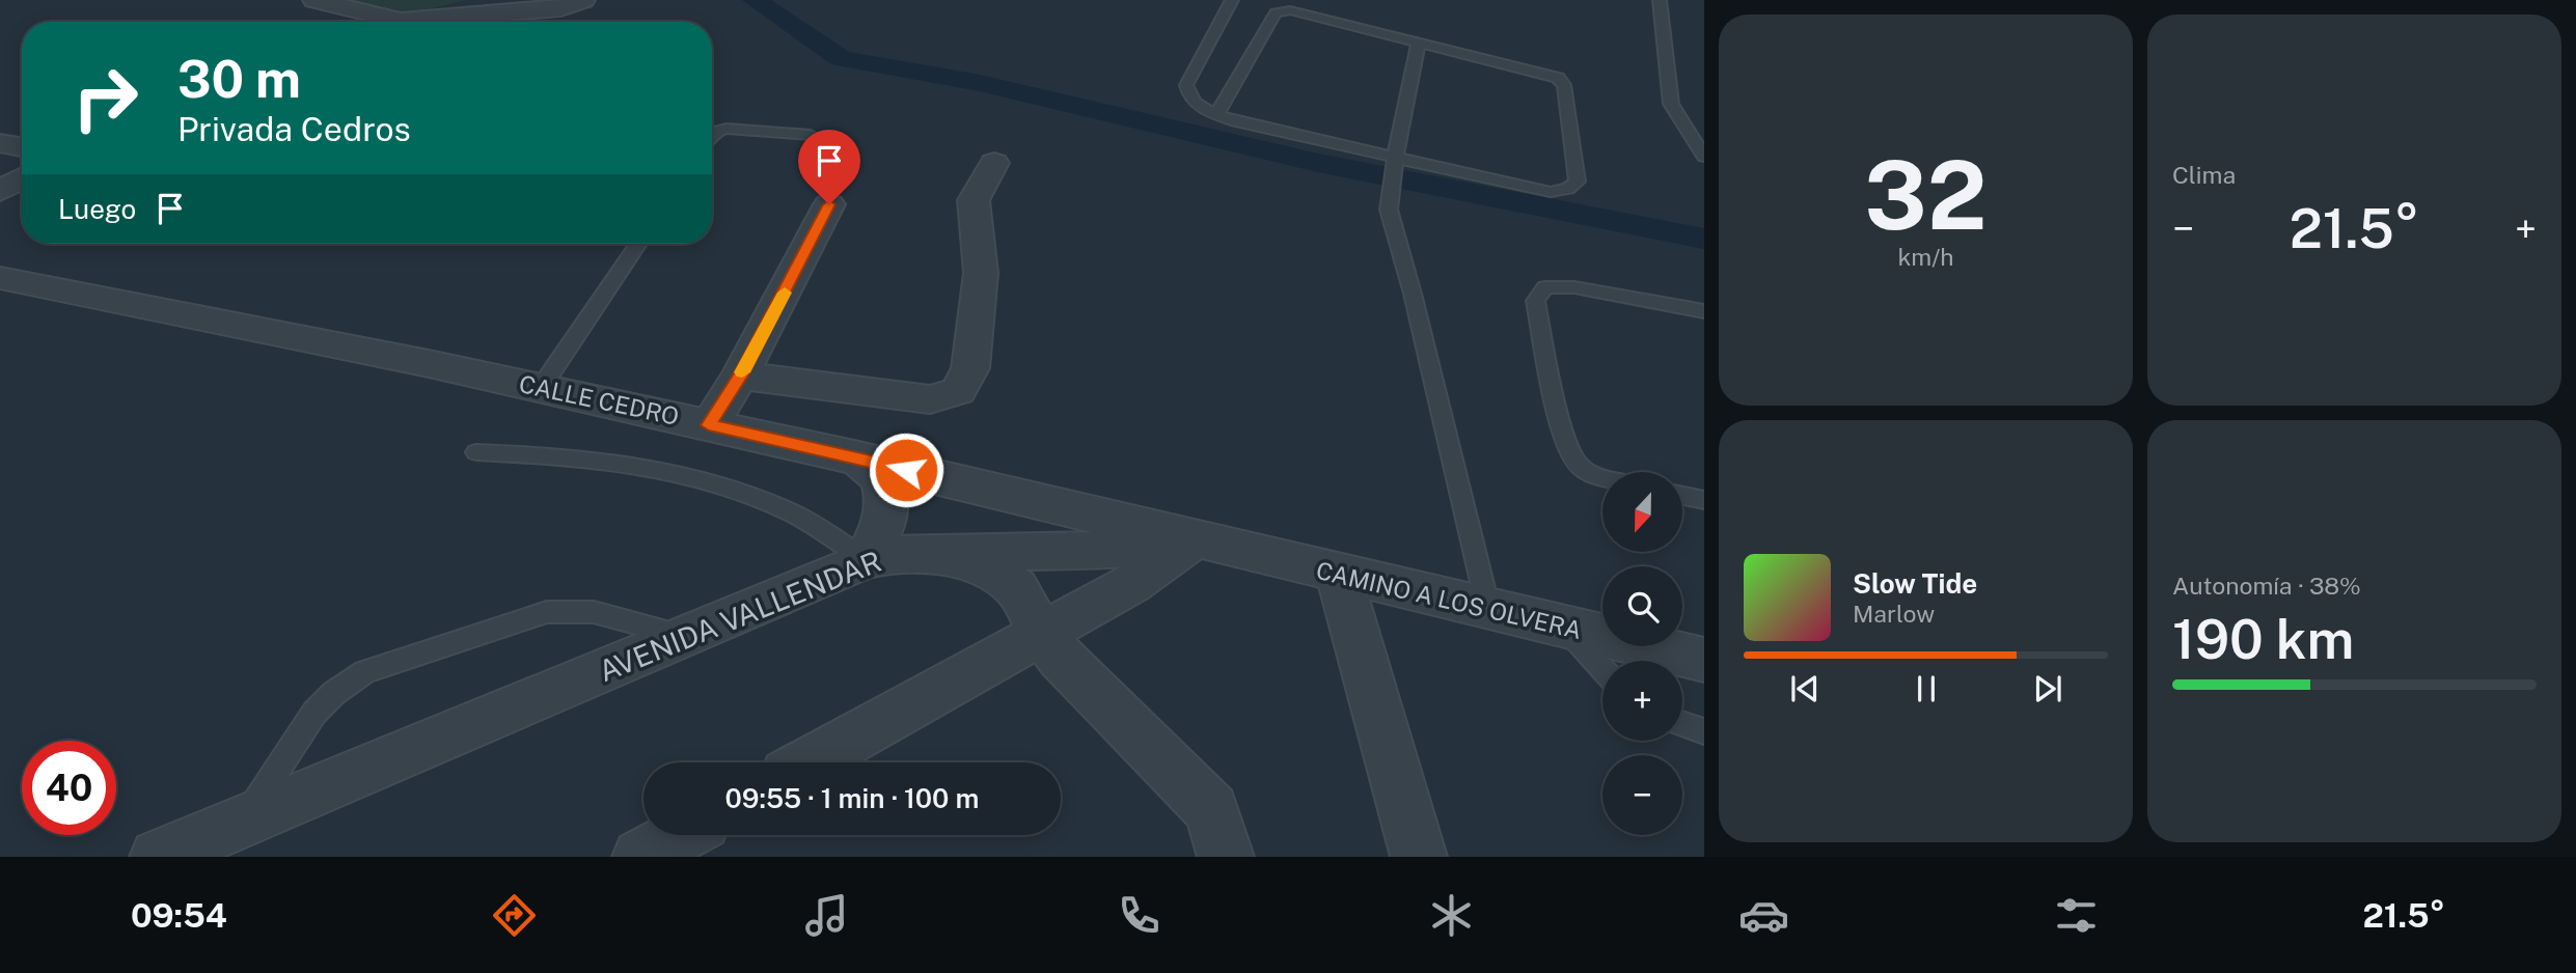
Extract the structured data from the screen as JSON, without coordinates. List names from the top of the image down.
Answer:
{
  "streets": {
    "street": ["CALLE CEDRO", "CAMINO A LOS OLVERA", "AVENIDA VALLENDAR"]
  },
  "crossings": [
    ["CALLE CEDRO", "CAMINO A LOS OLVERA"],
    ["CALLE CEDRO", "AVENIDA VALLENDAR"],
    ["CAMINO A LOS OLVERA", "AVENIDA VALLENDAR"]
  ],
  "north": "bottom",
  "page": {
    "tile": [
      ["32", "km/h"],
      "Clima",
      ["Autonomía · 38%", "190 km"]
    ],
    "turn": ["30 m", "Privada Cedros"],
    "then": "Luego",
    "heat": ["−", "21.5°", "+"],
    "map_buttons": ["+", "−"],
    "song": ["Slow Tide", "Marlow"],
    "limit": "40",
    "trip": "09:55 · 1 min · 100 m",
    "tabs": ["09:54", "21.5°"]
  }
}
